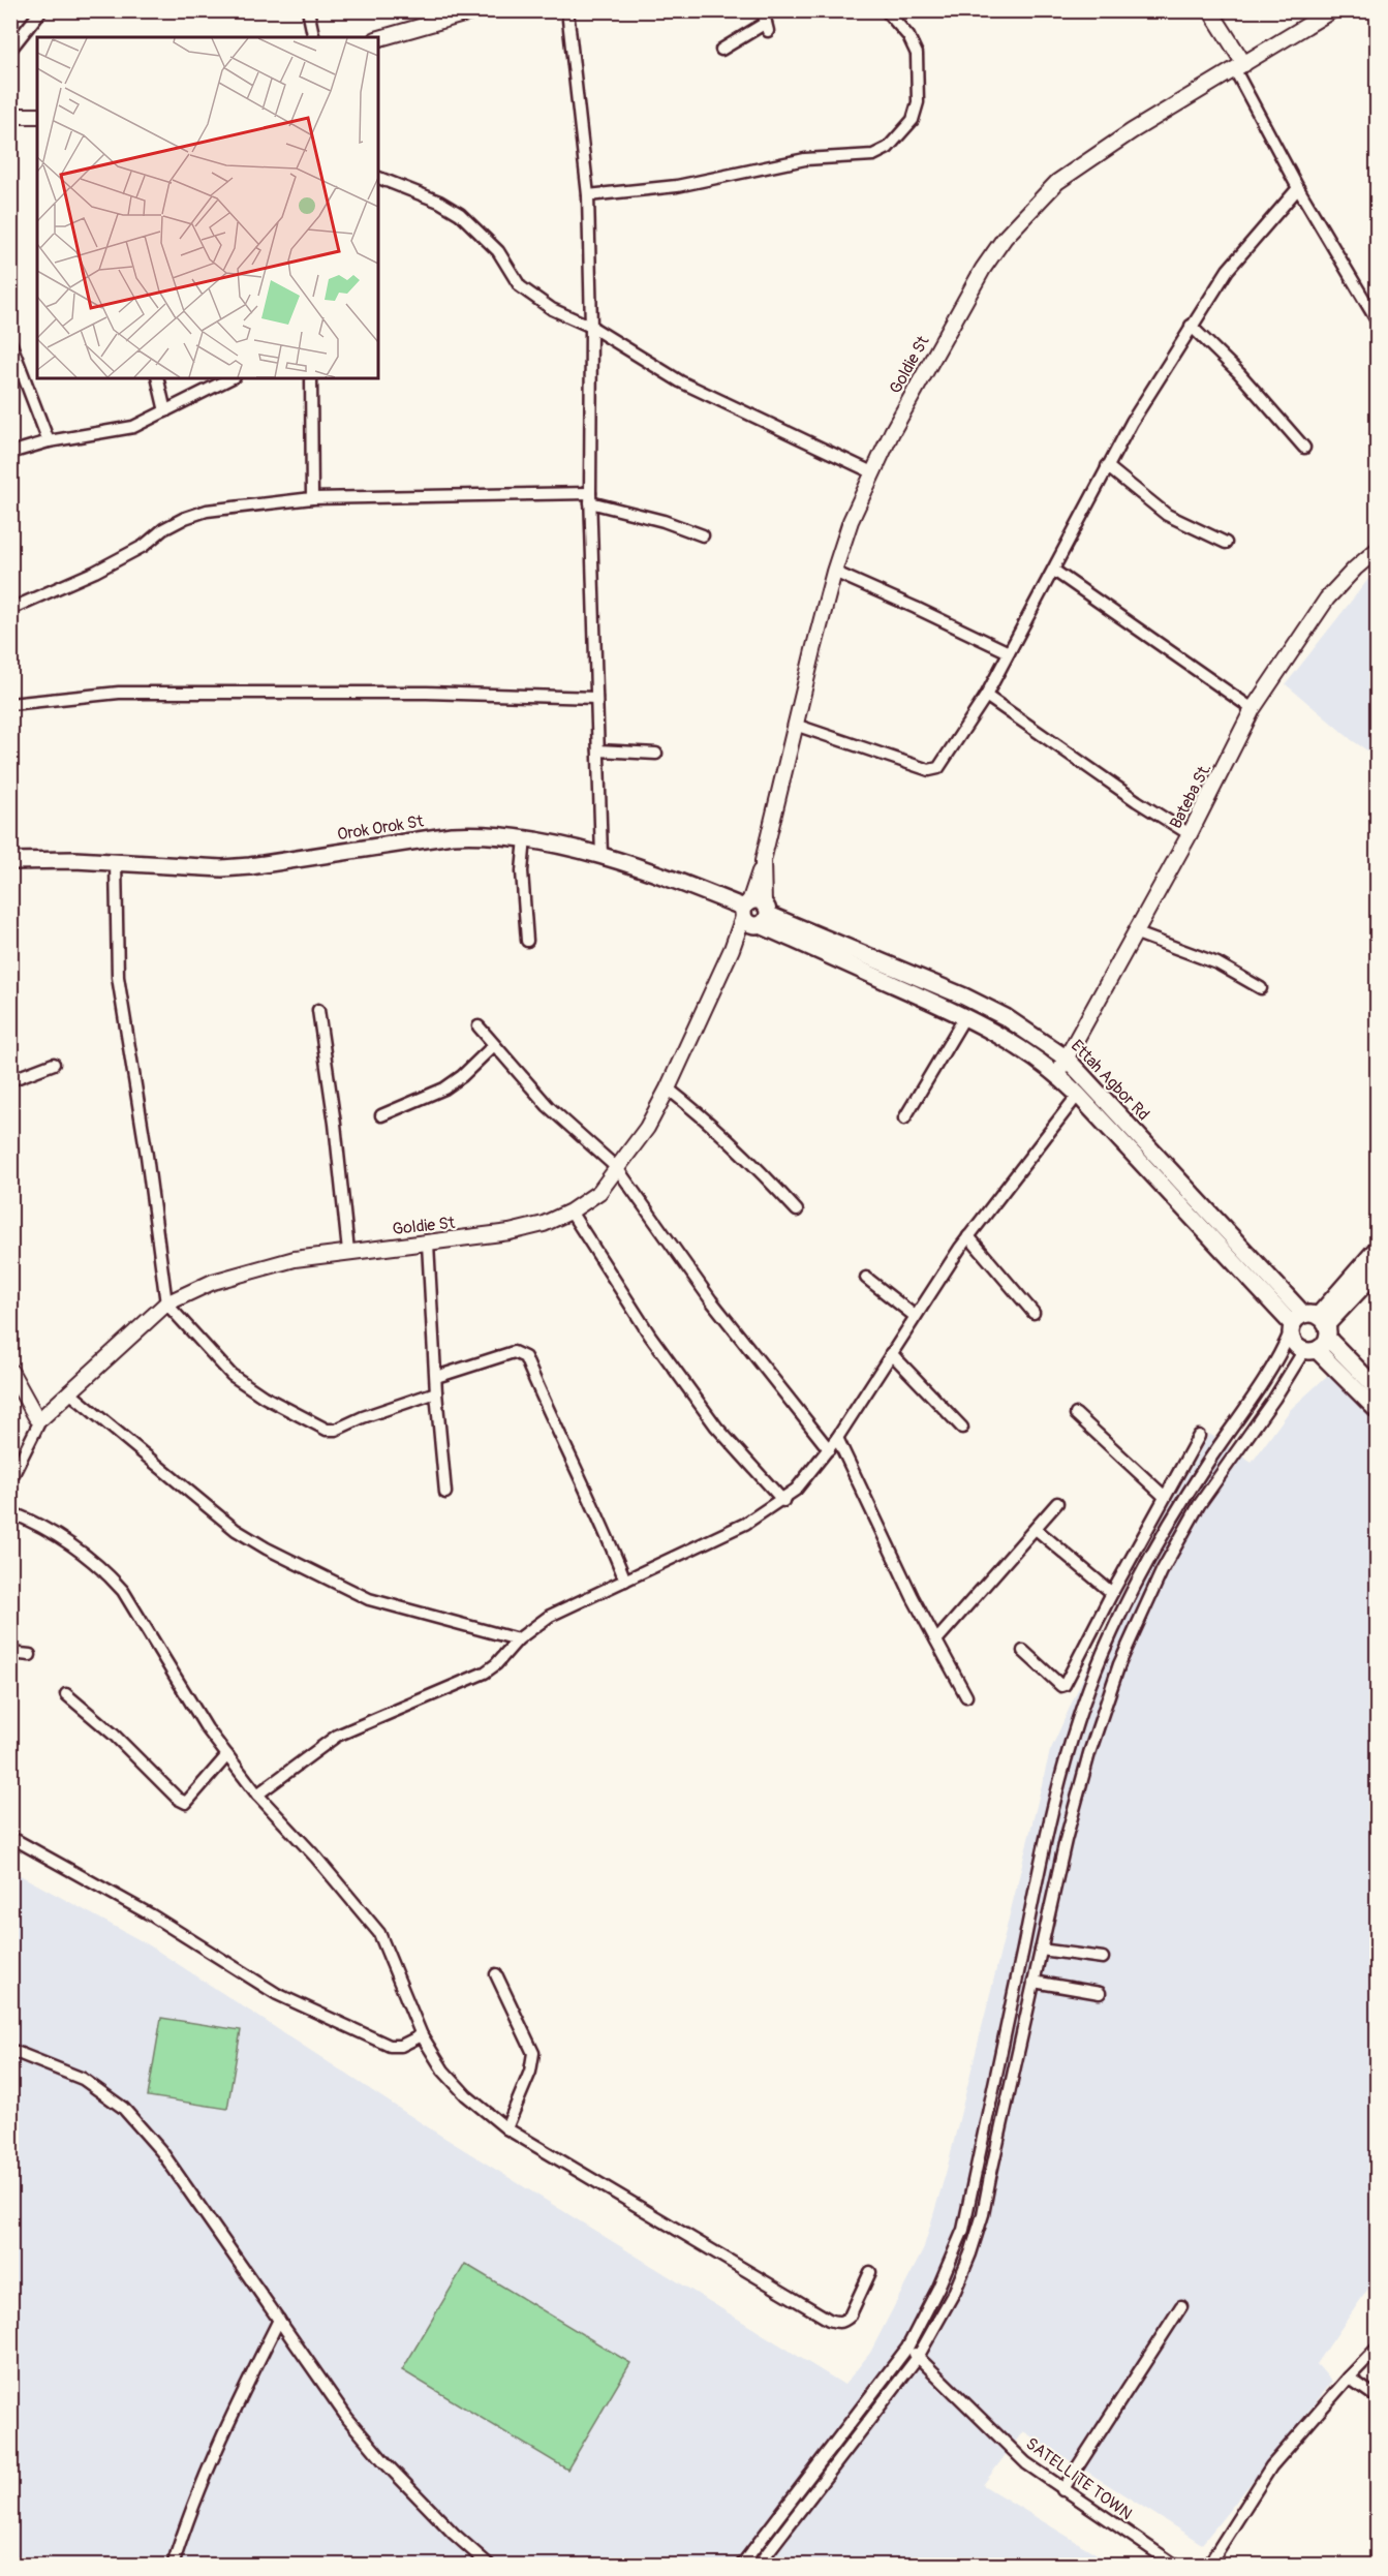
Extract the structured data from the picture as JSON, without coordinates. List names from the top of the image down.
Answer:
{
  "streets": {
    "main road": ["Orok Orok St", "Ettah Agbor Rd"],
    "street": ["Goldie St", "Bateba St.", "SATELLITE TOWN"]
  },
  "crossings": [
    ["Goldie St", "Orok Orok St"],
    ["Goldie St", "Ettah Agbor Rd"],
    ["Bateba St.", "Ettah Agbor Rd"],
    ["Orok Orok St", "Ettah Agbor Rd"]
  ]
}
